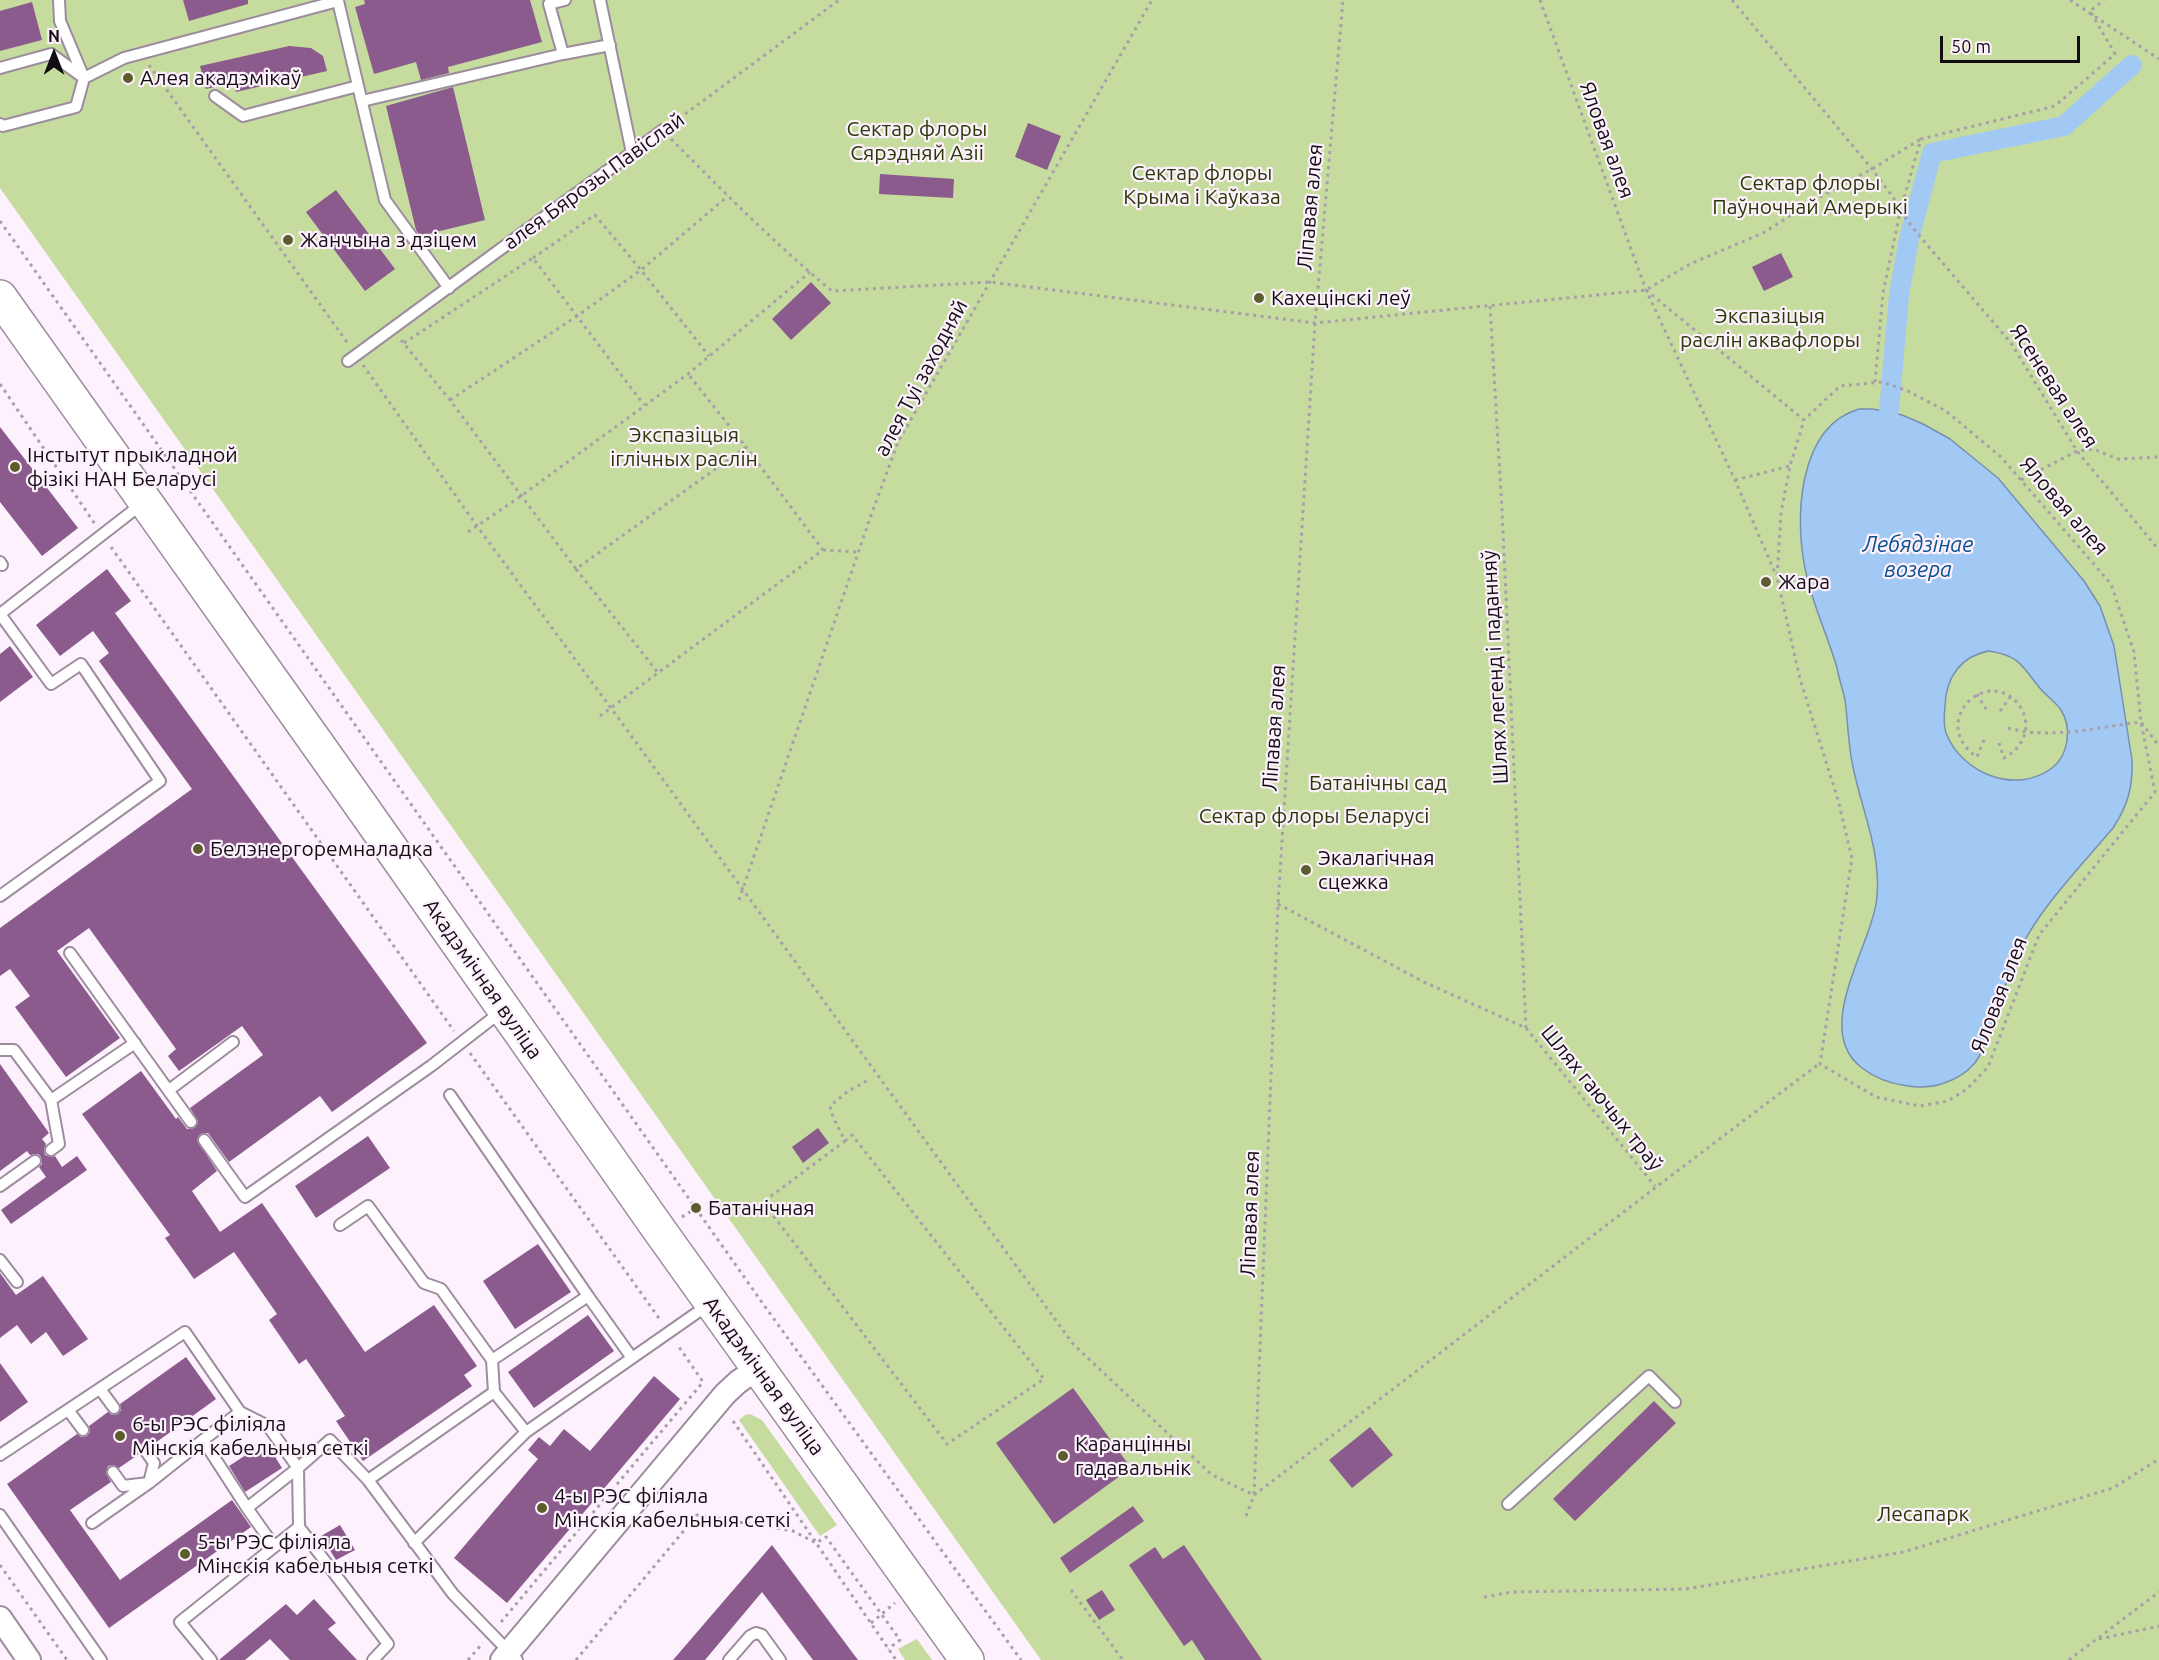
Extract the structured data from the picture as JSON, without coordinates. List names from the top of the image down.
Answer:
{
  "streets": {
    "main road": ["Акадэмічная вуліца"],
    "lane": ["алея Бярозы Павіслай"],
    "path": [
      "Яловая алея",
      "Ліпавая алея",
      "алея Туі заходняй",
      "Ясеневая алея",
      "Шлях легенд і паданняў",
      "Шлях гаючых траў"
    ]
  },
  "crossings": [
    ["Шлях легенд і паданняў", "Шлях гаючых траў"]
  ],
  "water": ["Лебядзінае возера"],
  "parks": [
    "Сектар флоры Сярэдняй Азіі",
    "Сектар флоры Крыма і Каўказа",
    "Сектар флоры Паўночнай Амерыкі",
    "Экспазіцыя раслін аквафлоры",
    "Экспазіцыя іглічных раслін",
    "Батанічны сад",
    "Сектар флоры Беларусі",
    "Лесапарк"
  ],
  "places": [
    "Алея акадэмікаў",
    "Жанчына з дзіцем",
    "Кахецінскі леў",
    "Інстытут прыкладной фізікі НАН Беларусі",
    "Жара",
    "Белэнергоремналадка",
    "Экалагічная сцежка",
    "Батанічная",
    "6-ы РЭС філіяла Мінскія кабельныя сеткі",
    "Каранцінны гадавальнік",
    "4-ы РЭС філіяла Мінскія кабельныя сеткі",
    "5-ы РЭС філіяла Мінскія кабельныя сеткі"
  ],
  "scale_bar": "50 m",
  "north": "top"
}
